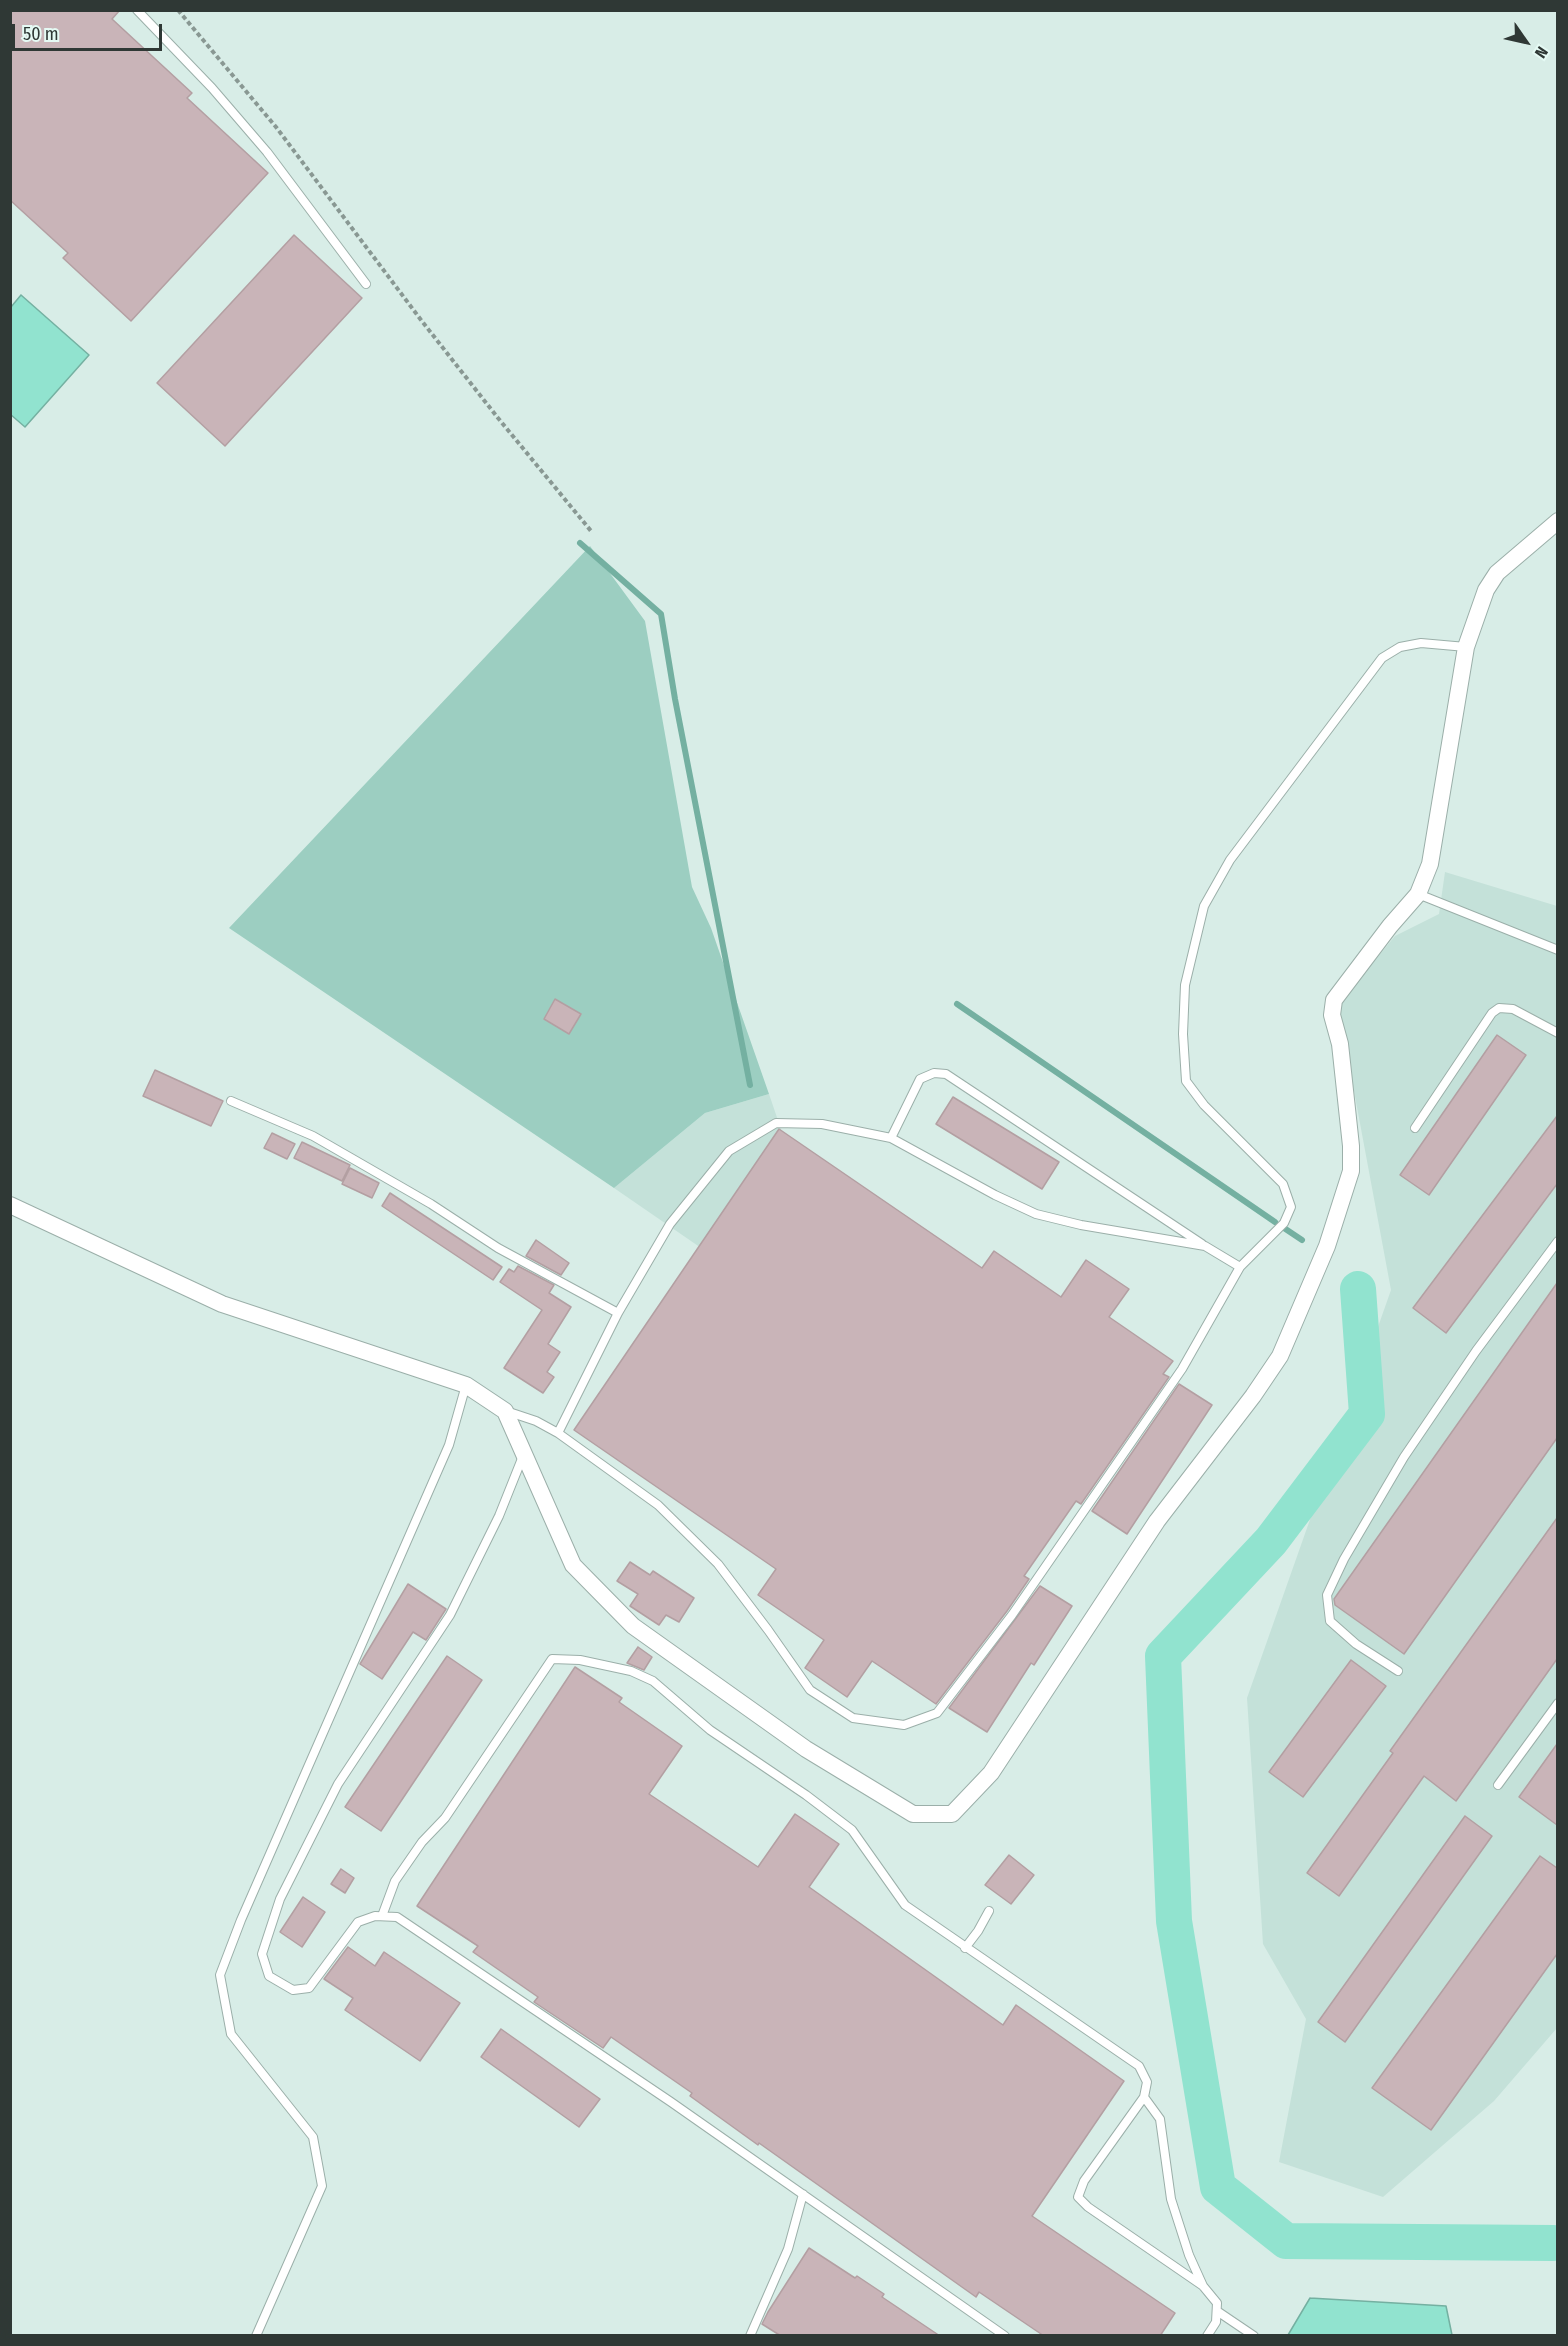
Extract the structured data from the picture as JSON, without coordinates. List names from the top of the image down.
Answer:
{
  "scale_bar": "50 m",
  "north": "bottom right"
}
